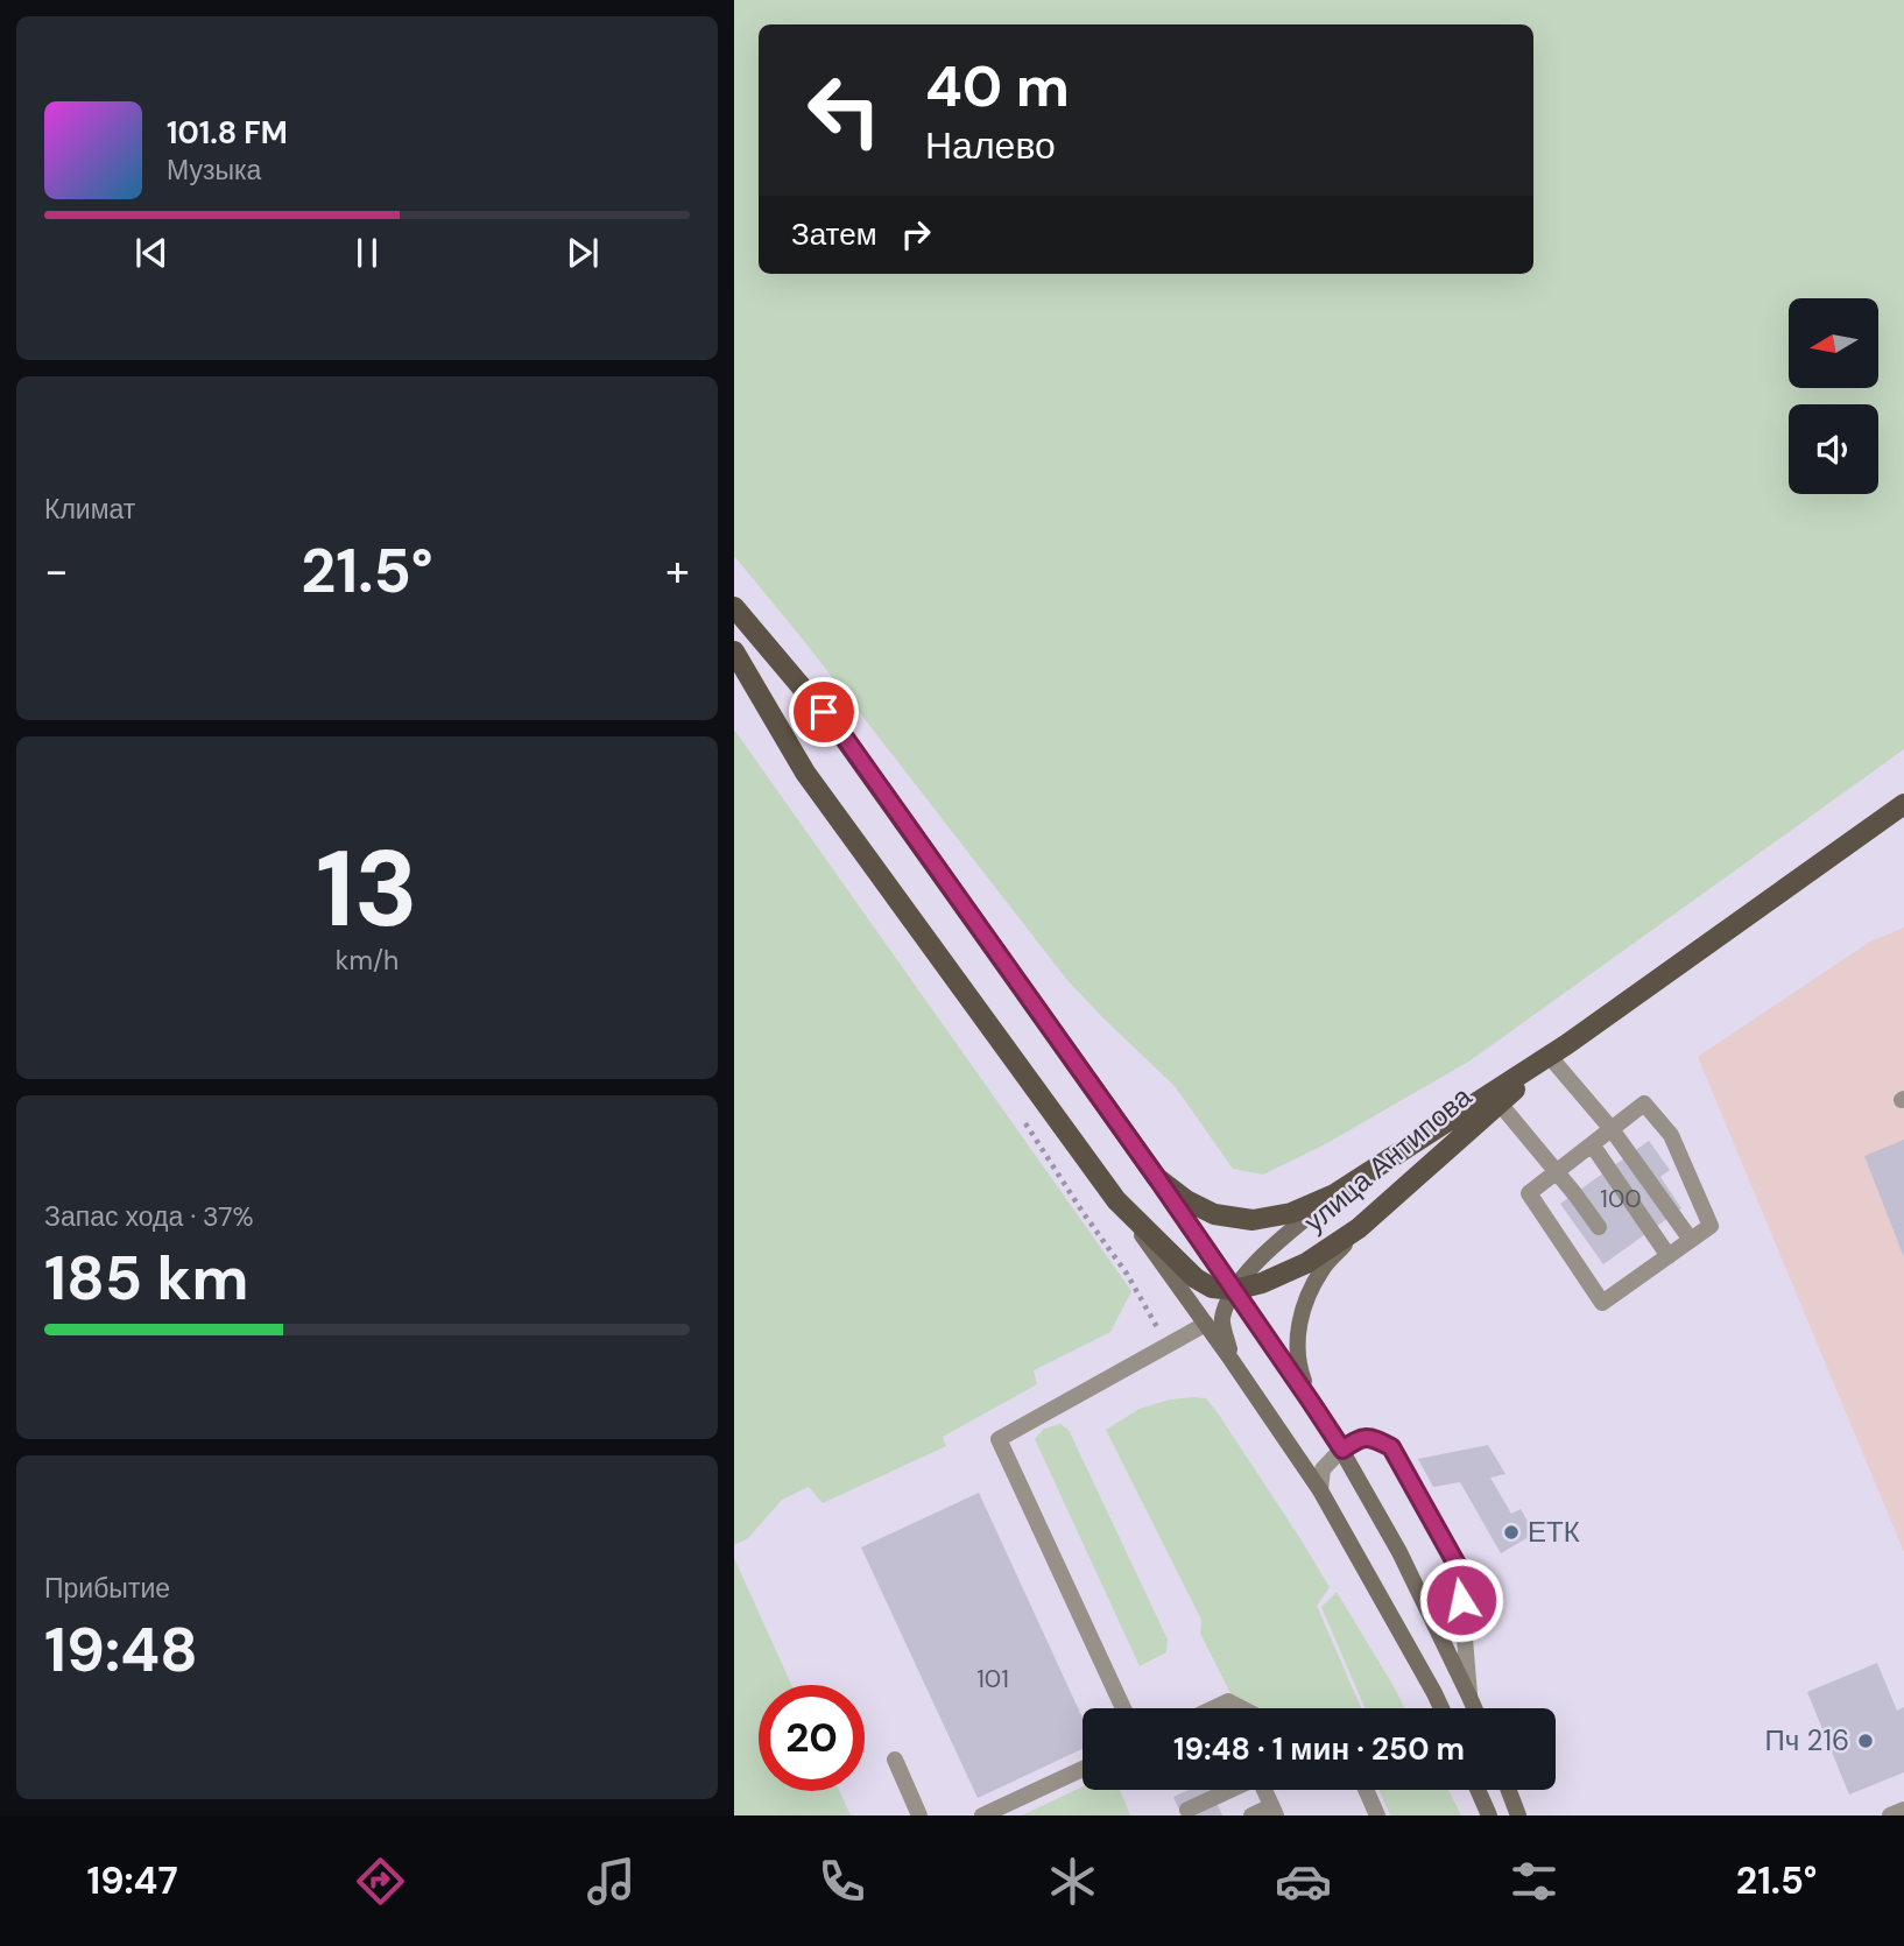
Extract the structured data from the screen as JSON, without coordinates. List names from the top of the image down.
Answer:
{
  "streets": {
    "main road": ["улица Антипова"]
  },
  "places": ["ЕТК", "Пч 216"],
  "house_numbers": ["100", "101"],
  "north": "left",
  "page": {
    "turn": ["40 m", "Налево"],
    "song": ["101.8 FM", "Музыка"],
    "then": "Затем",
    "tile": [
      "Климат",
      ["13", "km/h"],
      ["Запас хода · 37%", "185 km"],
      ["Прибытие", "19:48"]
    ],
    "heat": ["−", "21.5°", "+"],
    "limit": "20",
    "trip": "19:48 · 1 мин · 250 m",
    "tabs": ["19:47", "21.5°"]
  }
}
